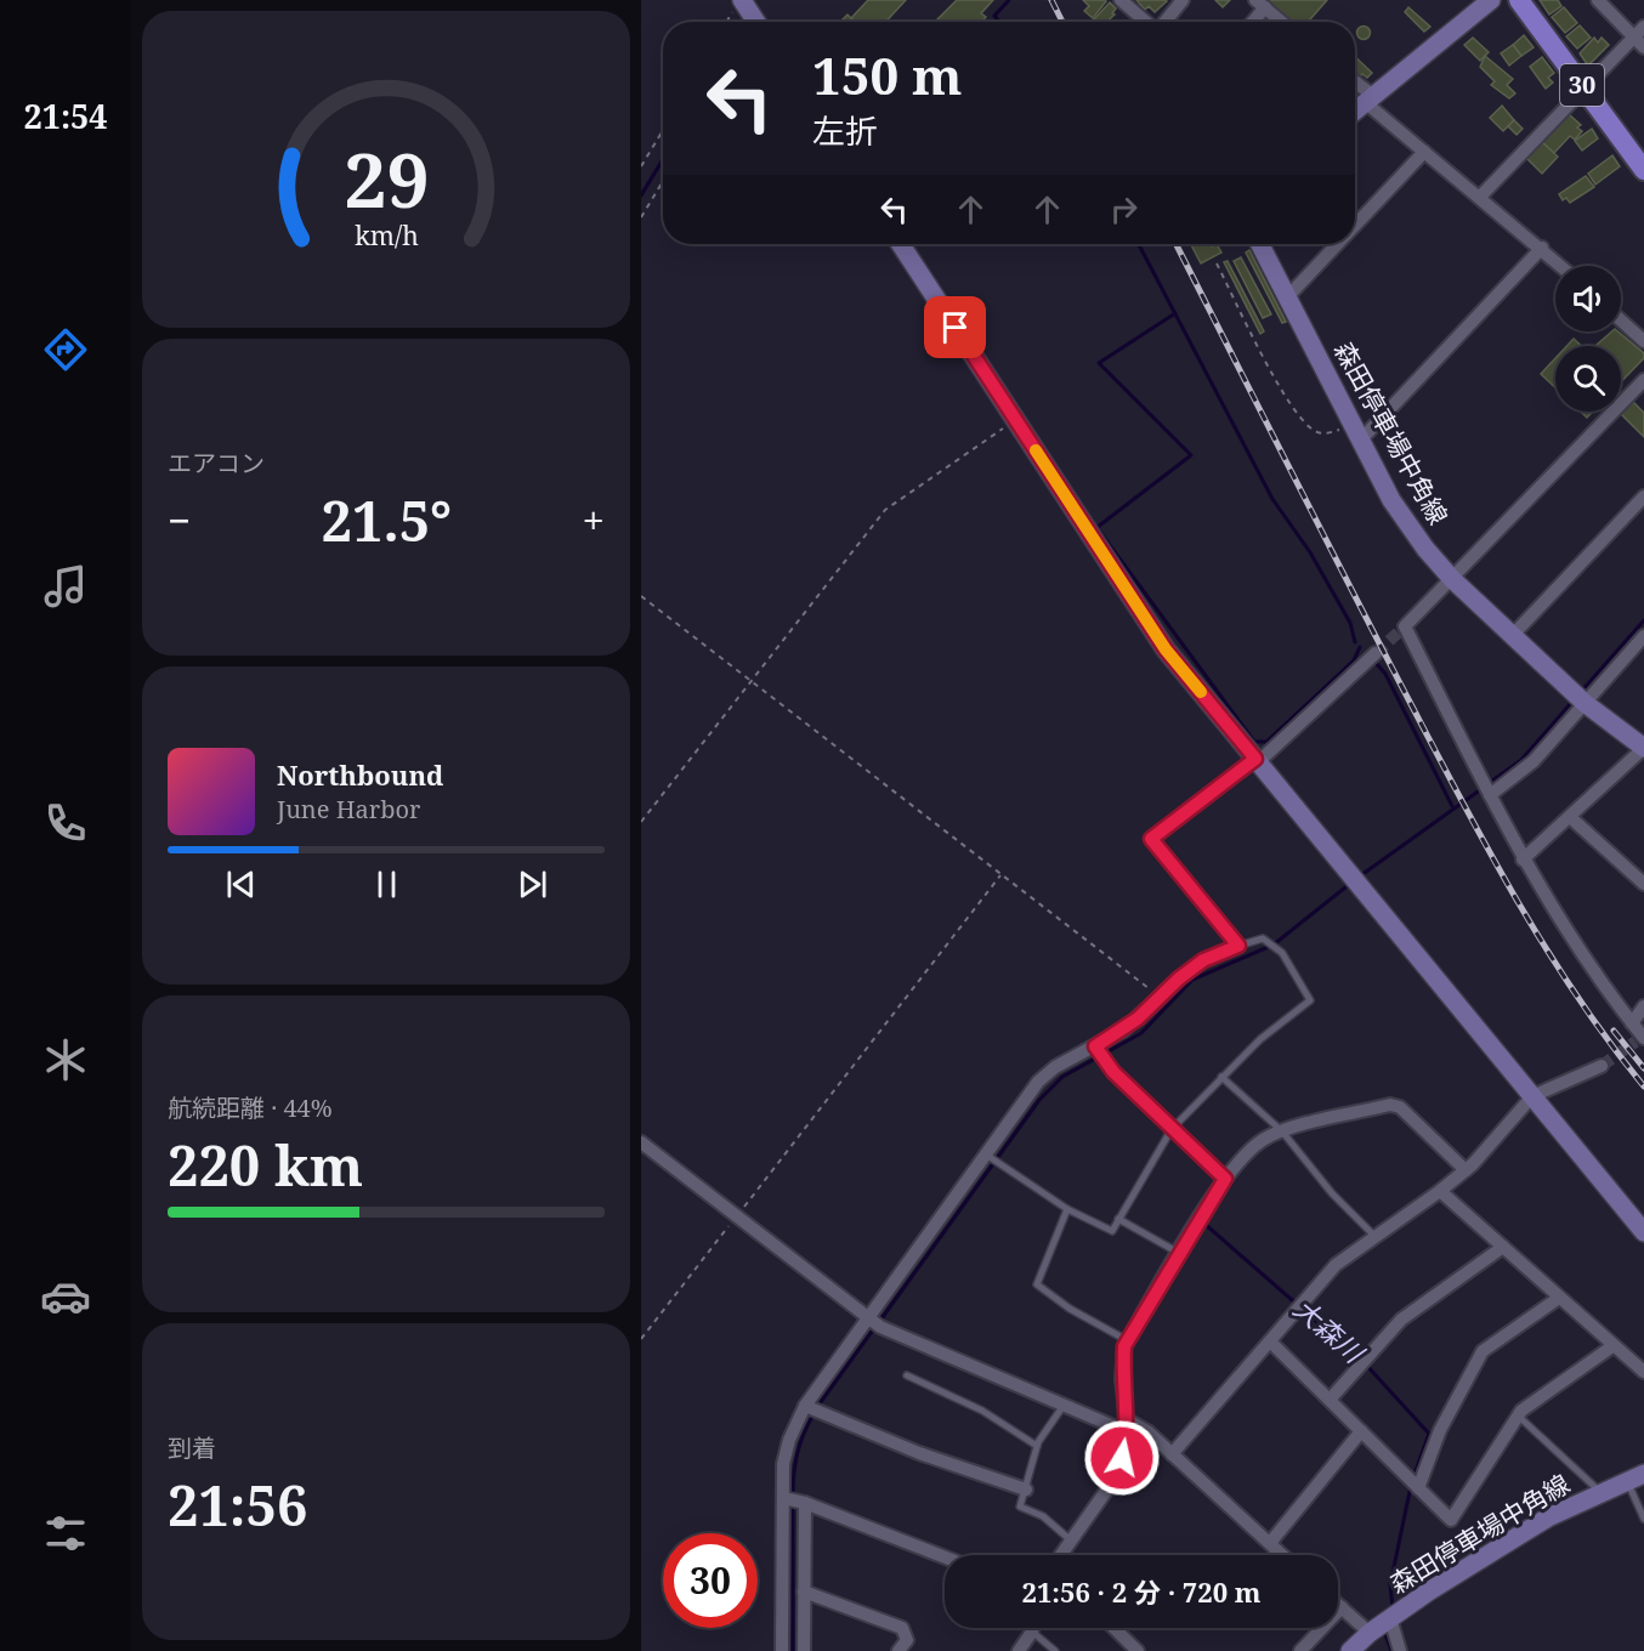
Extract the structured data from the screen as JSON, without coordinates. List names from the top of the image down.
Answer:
{
  "streets": {
    "main road": ["30"],
    "street": ["森田停車場中角線"]
  },
  "water": ["大森川"],
  "page": {
    "tabs": "21:54",
    "turn": ["150 m", "左折"],
    "tile": [
      "エアコン",
      ["航続距離 · 44%", "220 km"],
      ["到着", "21:56"]
    ],
    "heat": ["−", "21.5°", "+"],
    "song": ["Northbound", "June Harbor"],
    "limit": "30",
    "trip": "21:56 · 2 分 · 720 m",
    "gauge": ["29", "km/h"]
  }
}
